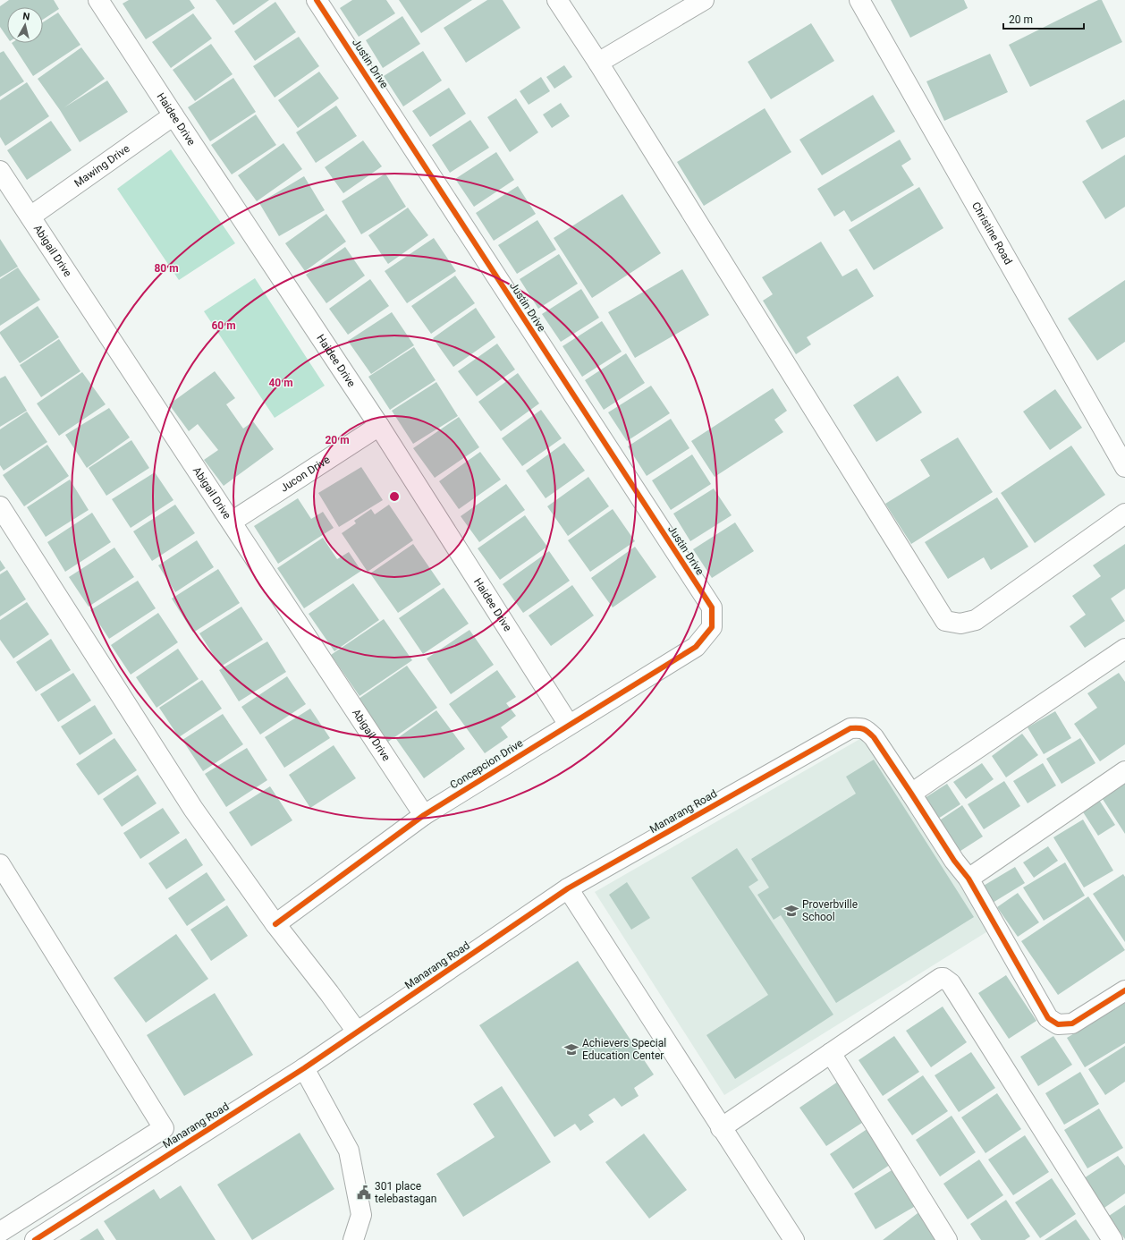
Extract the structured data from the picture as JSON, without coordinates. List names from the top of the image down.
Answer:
{
  "streets": {
    "street": [
      "Justin Drive",
      "Haidee Drive",
      "Mawing Drive",
      "Christine Road",
      "Abigail Drive",
      "Jucon Drive",
      "Concepcion Drive",
      "Manarang Road"
    ]
  },
  "crossings": [
    ["Justin Drive", "Concepcion Drive"],
    ["Haidee Drive", "Mawing Drive"],
    ["Haidee Drive", "Jucon Drive"],
    ["Haidee Drive", "Concepcion Drive"],
    ["Mawing Drive", "Abigail Drive"],
    ["Abigail Drive", "Jucon Drive"],
    ["Abigail Drive", "Concepcion Drive"]
  ],
  "places": {
    "school or university": ["Proverbville School", "Achievers Special Education Center"],
    "public building": ["301 place telebastagan"]
  },
  "scale_bar": "20 m",
  "north": "top",
  "rings": [
    "80 m",
    "60 m",
    "40 m",
    "20 m"
  ]
}
